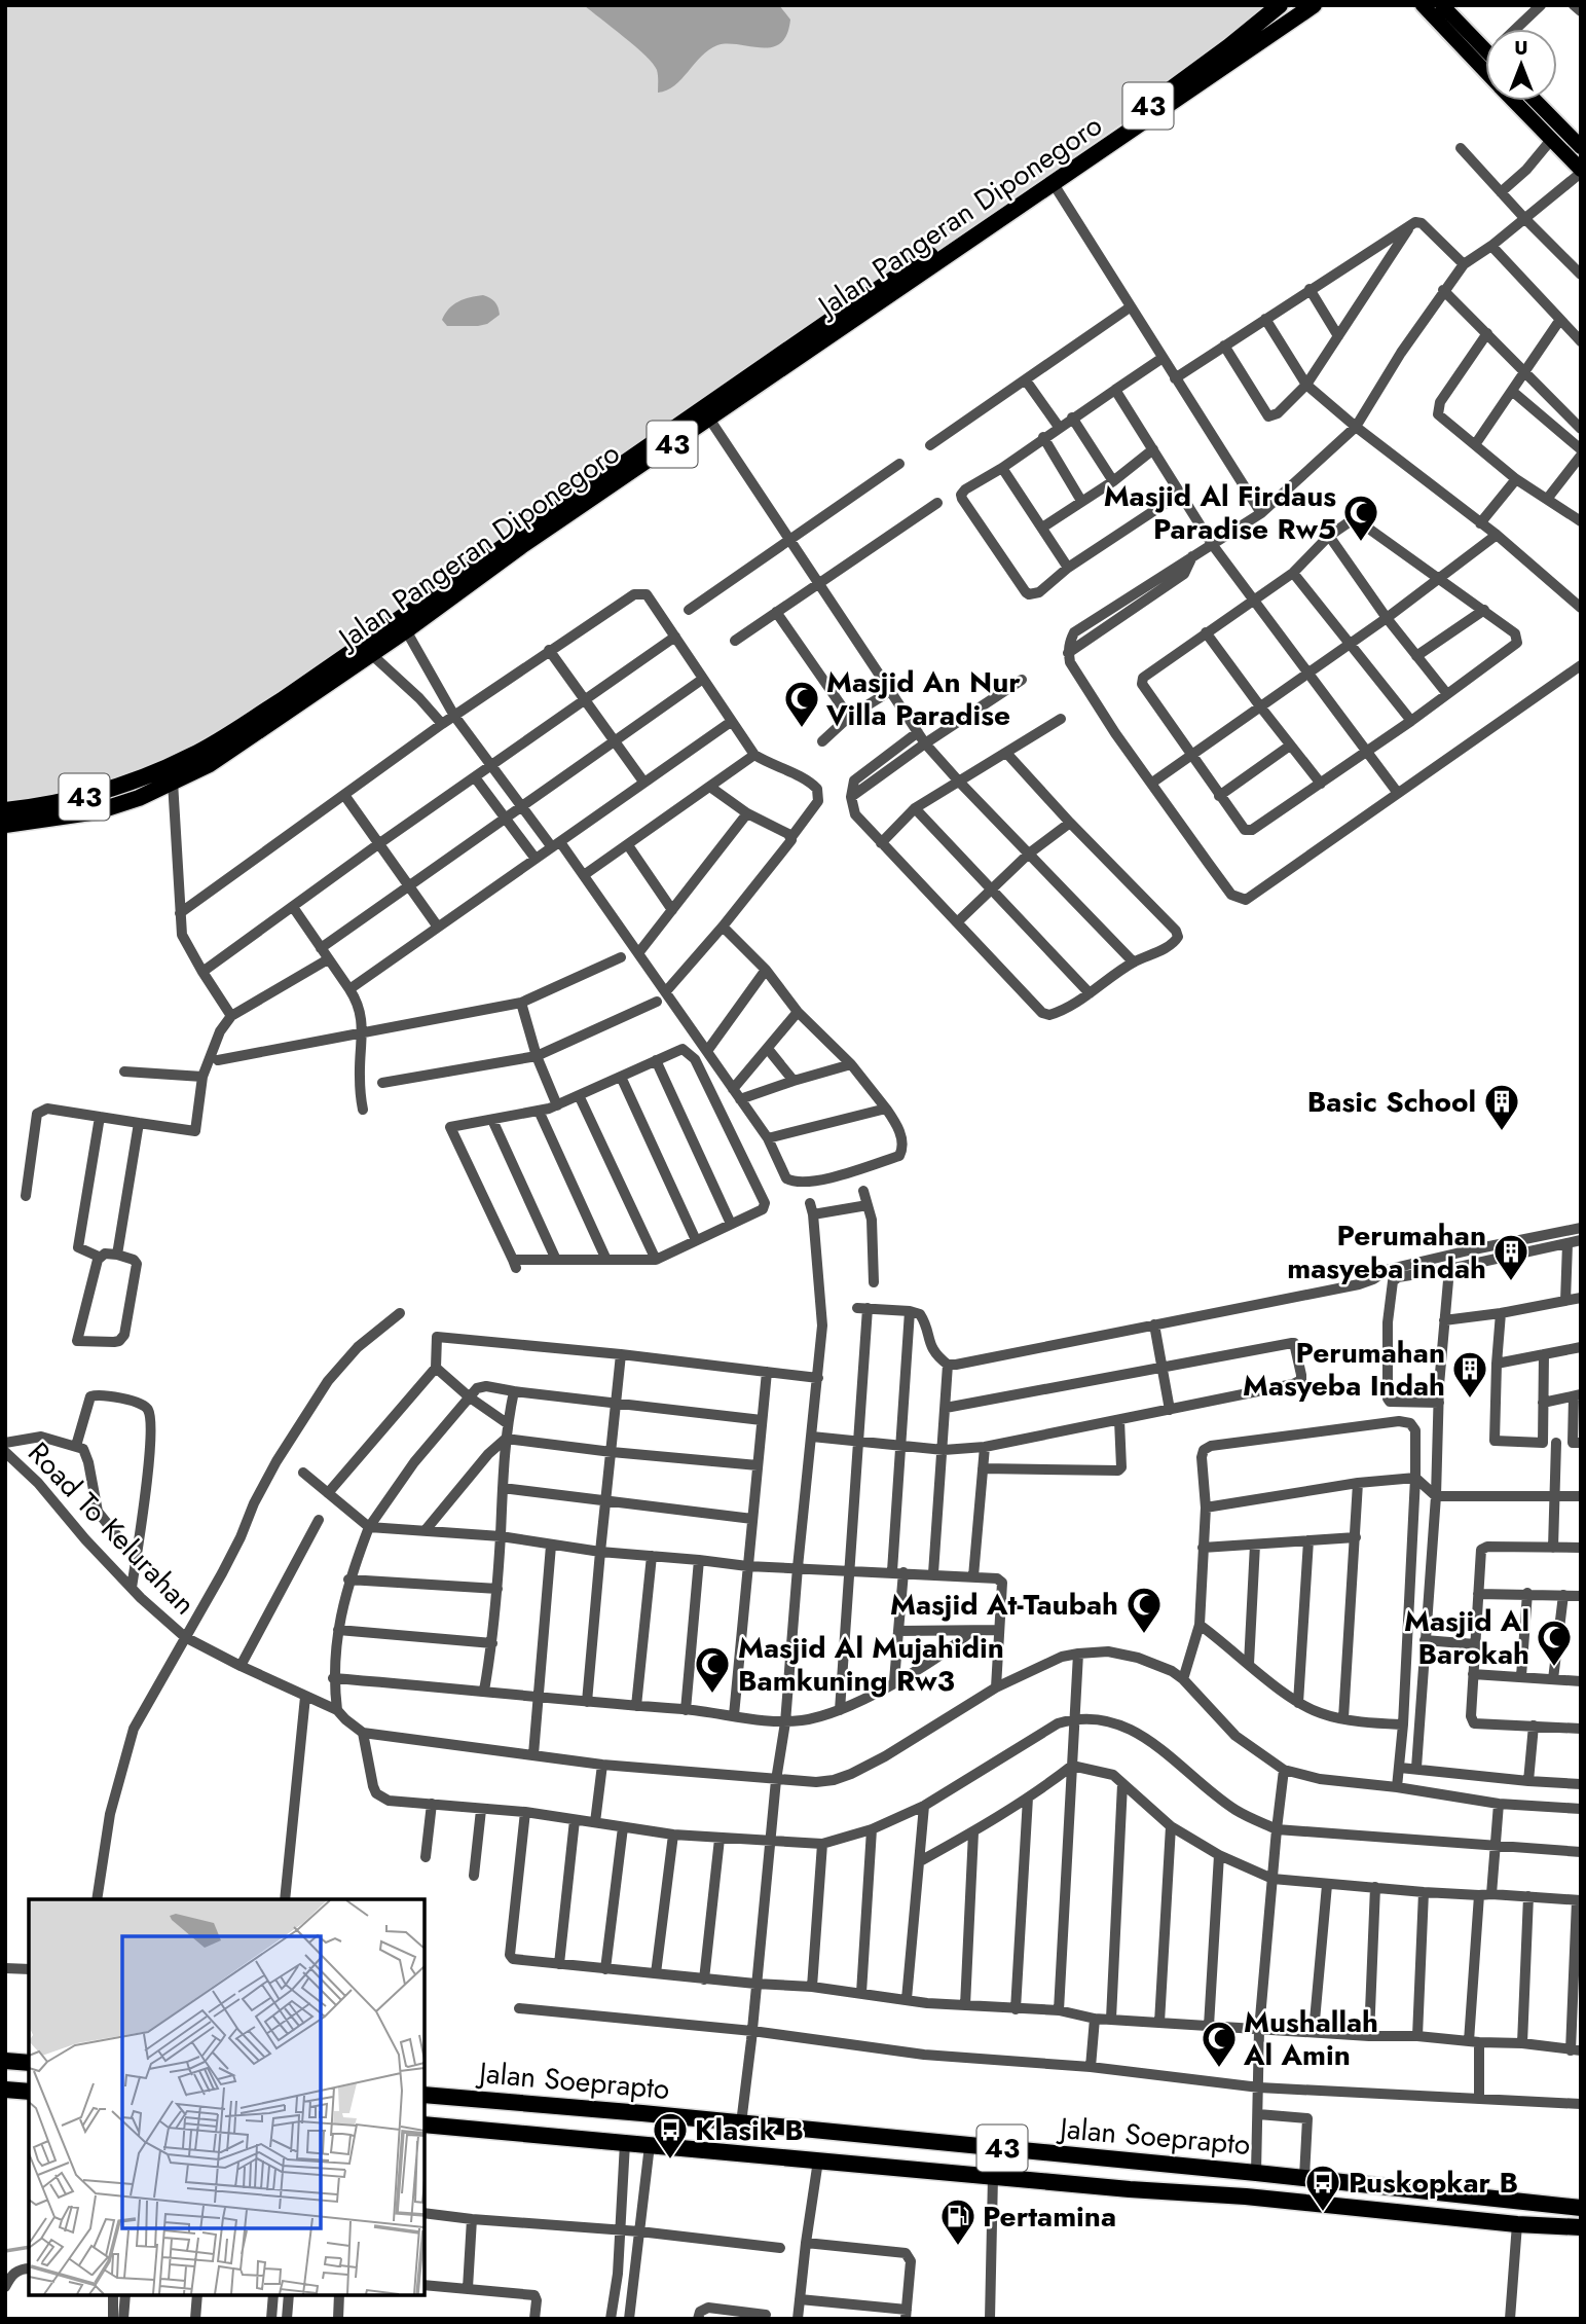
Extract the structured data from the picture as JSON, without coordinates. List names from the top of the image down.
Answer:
{
  "streets": {
    "highway": ["43", "Jalan Pangeran Diponegoro", "Jalan Soeprapto"],
    "street": ["Road To Kelurahan"]
  },
  "places": {
    "mosque": [
      "Masjid Al Firdaus Paradise Rw5",
      "Masjid An Nur Villa Paradise",
      "Masjid At-Taubah",
      "Masjid Al Barokah",
      "Masjid Al Mujahidin Bamkuning Rw3",
      "Mushallah Al Amin"
    ],
    "building": ["Basic School", "Perumahan masyeba indah", "Perumahan Masyeba Indah"],
    "bus stop": ["Klasik B", "Puskopkar B"],
    "fuel station": ["Pertamina"]
  },
  "north": "top"
}
